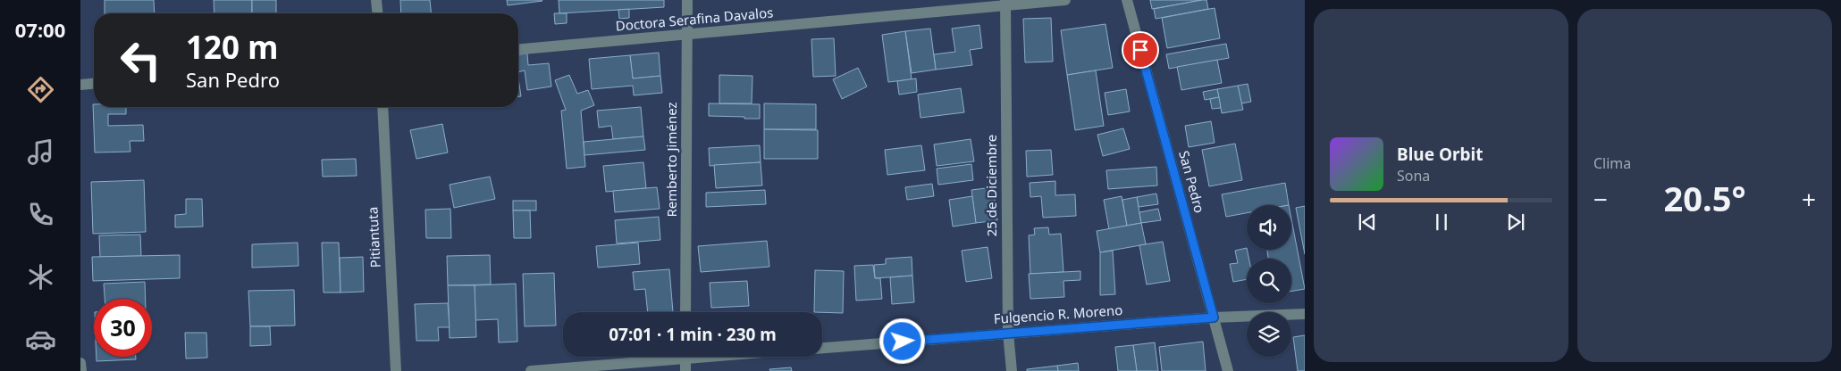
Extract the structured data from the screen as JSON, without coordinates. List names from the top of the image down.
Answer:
{
  "streets": {
    "street": [
      "Doctora Serafina Davalos",
      "Remberto Jiménez",
      "San Pedro",
      "25 de Diciembre",
      "Pitiantuta",
      "Fulgencio R. Moreno"
    ]
  },
  "crossings": [
    ["Doctora Serafina Davalos", "Remberto Jiménez"],
    ["Doctora Serafina Davalos", "25 de Diciembre"],
    ["San Pedro", "Fulgencio R. Moreno"],
    ["25 de Diciembre", "Fulgencio R. Moreno"]
  ],
  "page": {
    "tabs": "07:00",
    "tile": "Clima",
    "turn": ["120 m", "San Pedro"],
    "song": ["Blue Orbit", "Sona"],
    "heat": ["−", "20.5°", "+"],
    "limit": "30",
    "trip": "07:01 · 1 min · 230 m"
  }
}
